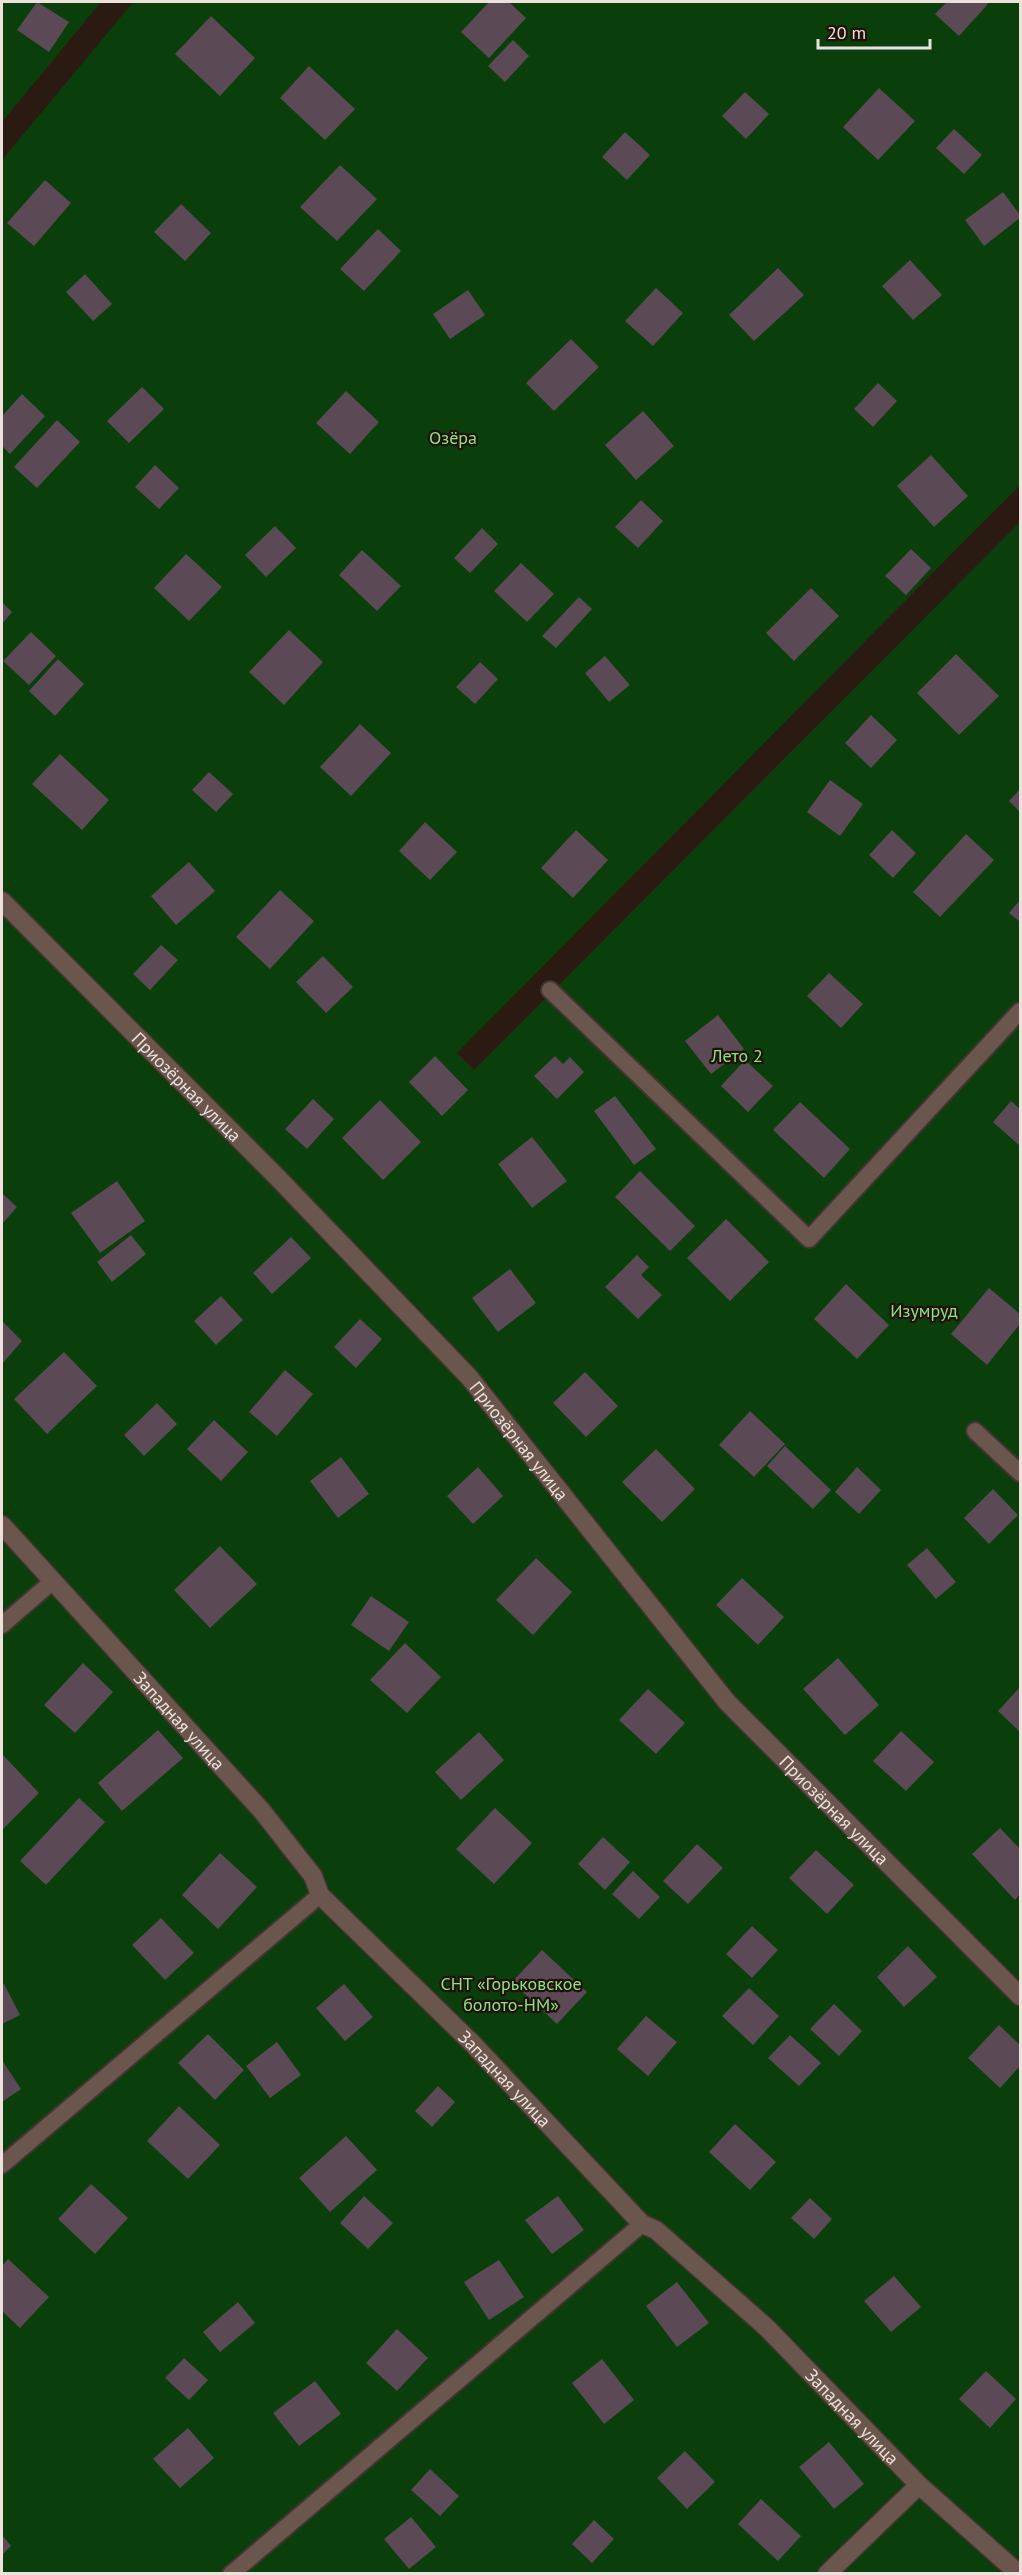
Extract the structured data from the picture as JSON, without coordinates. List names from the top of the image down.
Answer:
{
  "streets": {
    "street": ["Приозёрная улица", "Западная улица"]
  },
  "parks": [
    "Озёра",
    "Лето 2",
    "Изумруд",
    "СНТ «Горьковское болото-НМ»"
  ],
  "scale_bar": "20 m"
}
